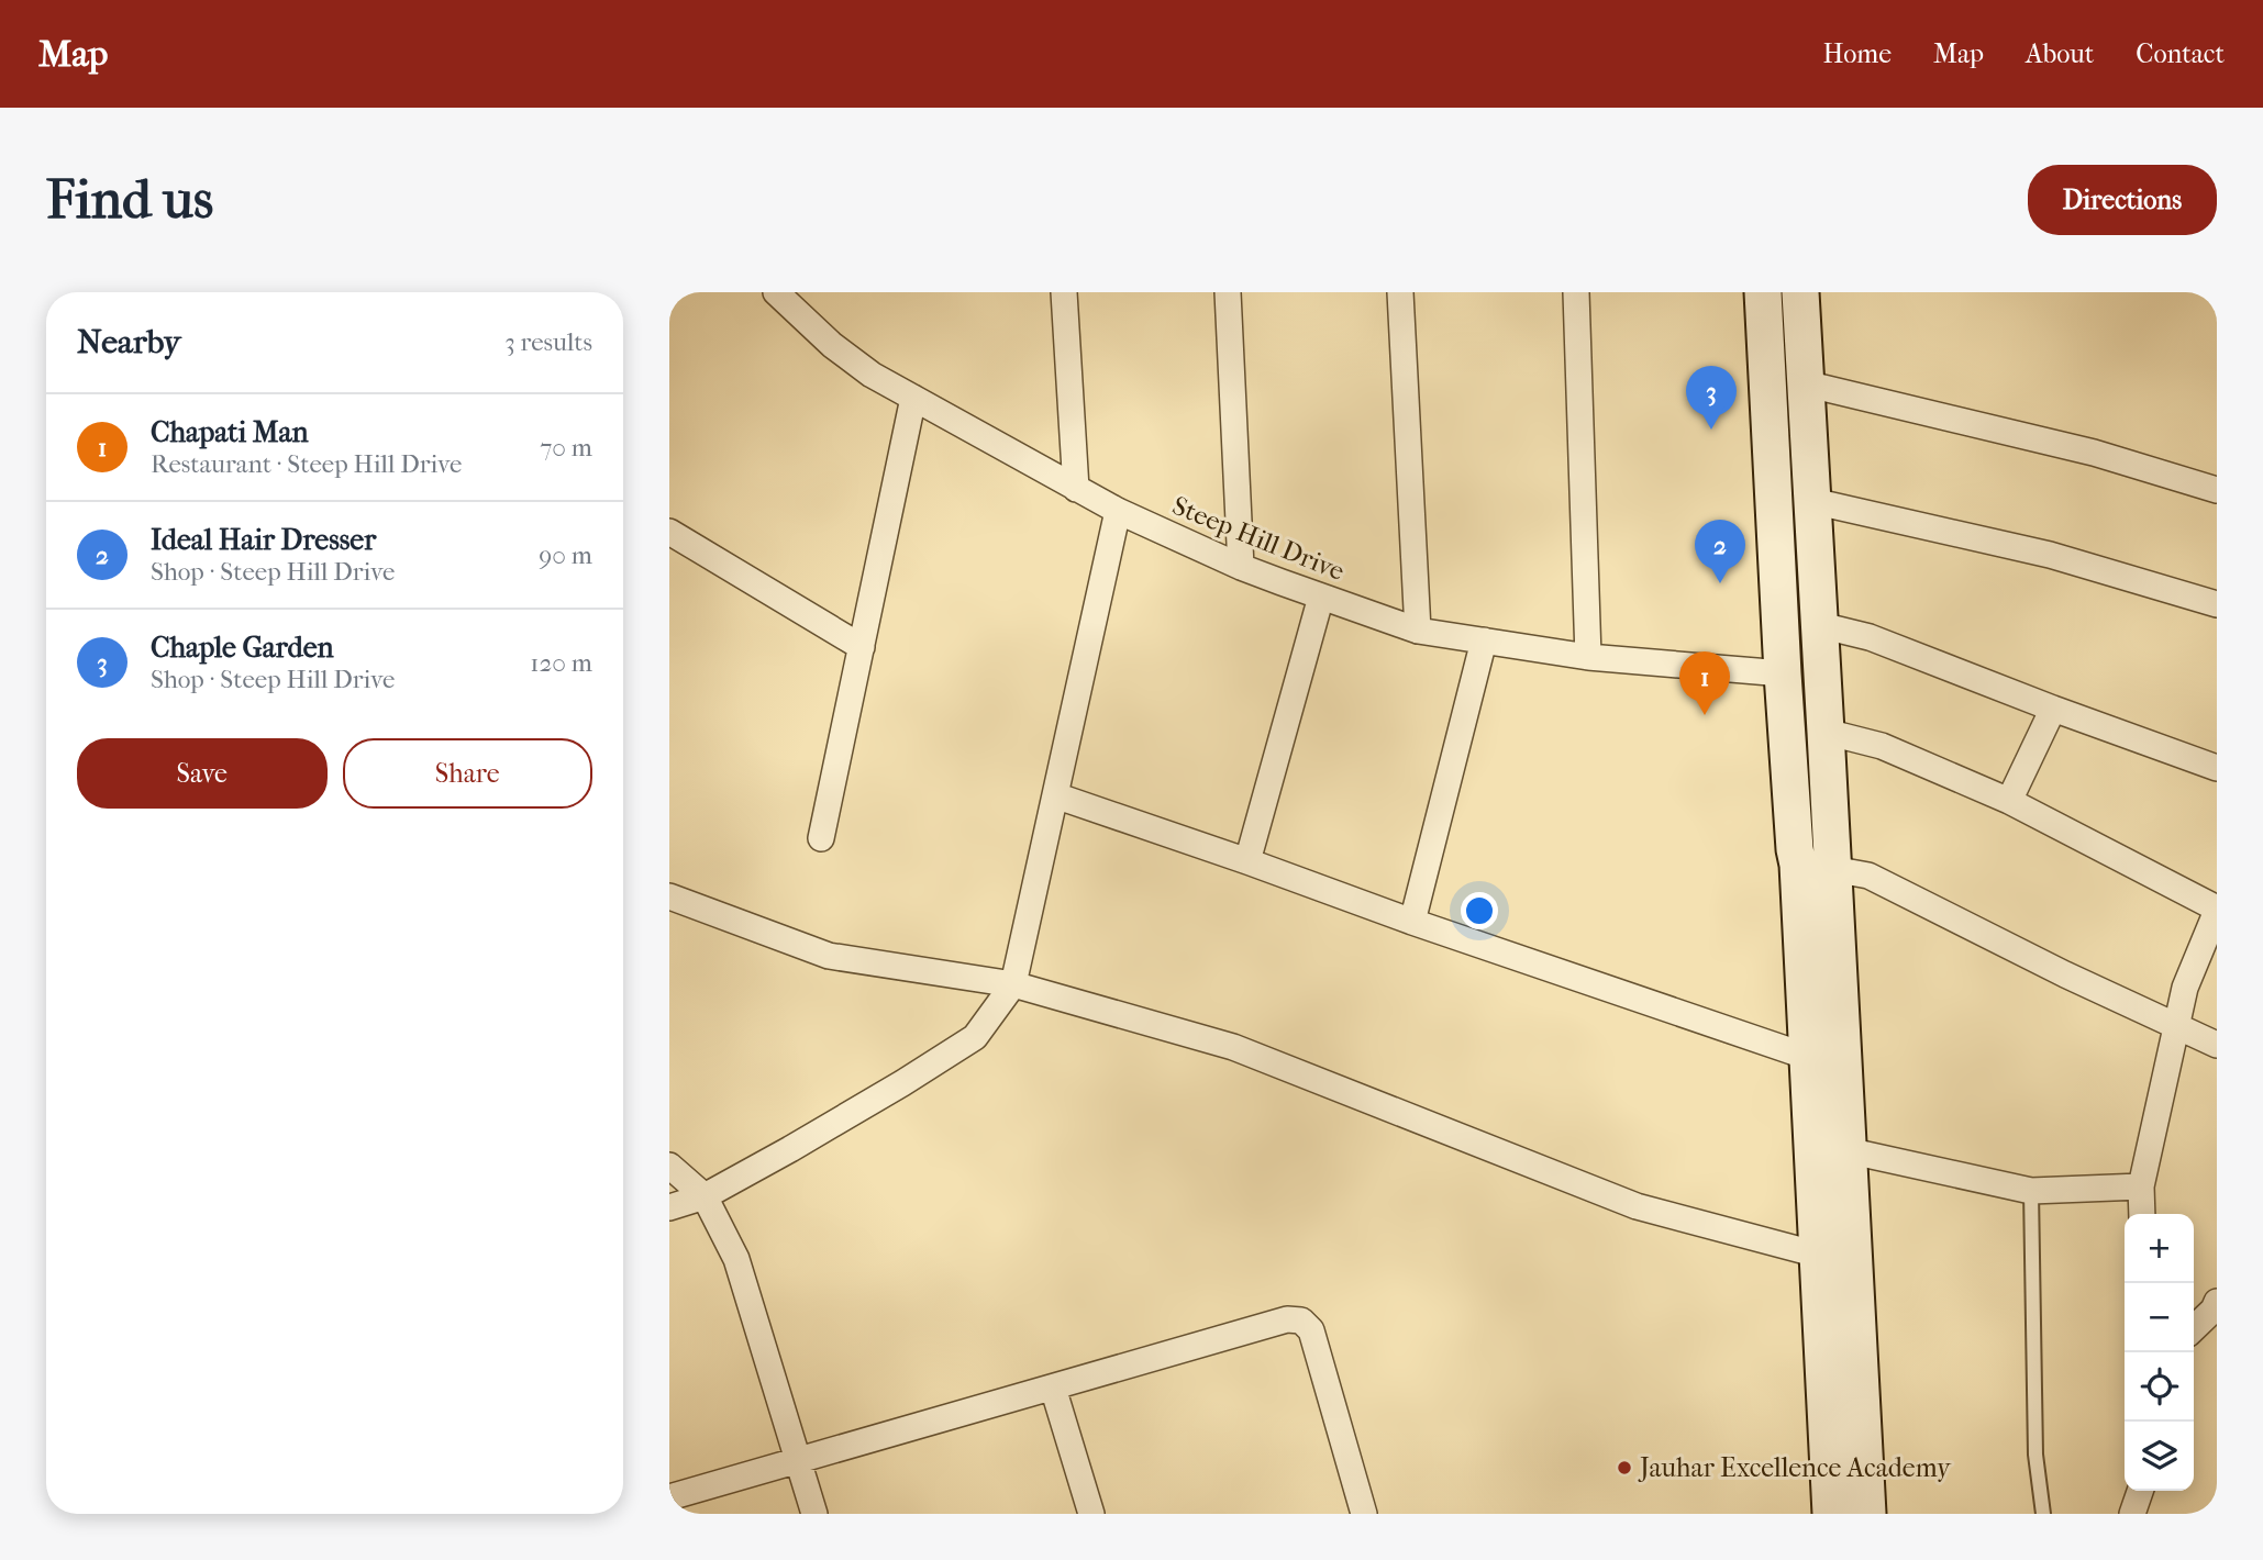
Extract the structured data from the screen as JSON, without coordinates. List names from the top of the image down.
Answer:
{
  "streets": {
    "street": ["Steep Hill Drive"]
  },
  "places": ["Jauhar Excellence Academy"],
  "page": {
    "header": "Map",
    "nav": [
      "Home",
      "Map",
      "About",
      "Contact"
    ],
    "buttons": [
      "Directions",
      ["Save", "Share"]
    ],
    "title": "Find us",
    "heading": ["Nearby", "3 results"],
    "pins": ["3", "2", "1"],
    "list": [
      {
        "mark": "1",
        "name": "Chapati Man",
        "note": "Restaurant · Steep Hill Drive",
        "value": "70 m"
      },
      {
        "mark": "2",
        "name": "Ideal Hair Dresser",
        "note": "Shop · Steep Hill Drive",
        "value": "90 m"
      },
      {
        "mark": "3",
        "name": "Chaple Garden",
        "note": "Shop · Steep Hill Drive",
        "value": "120 m"
      }
    ],
    "map_buttons": ["+", "−"]
  }
}
